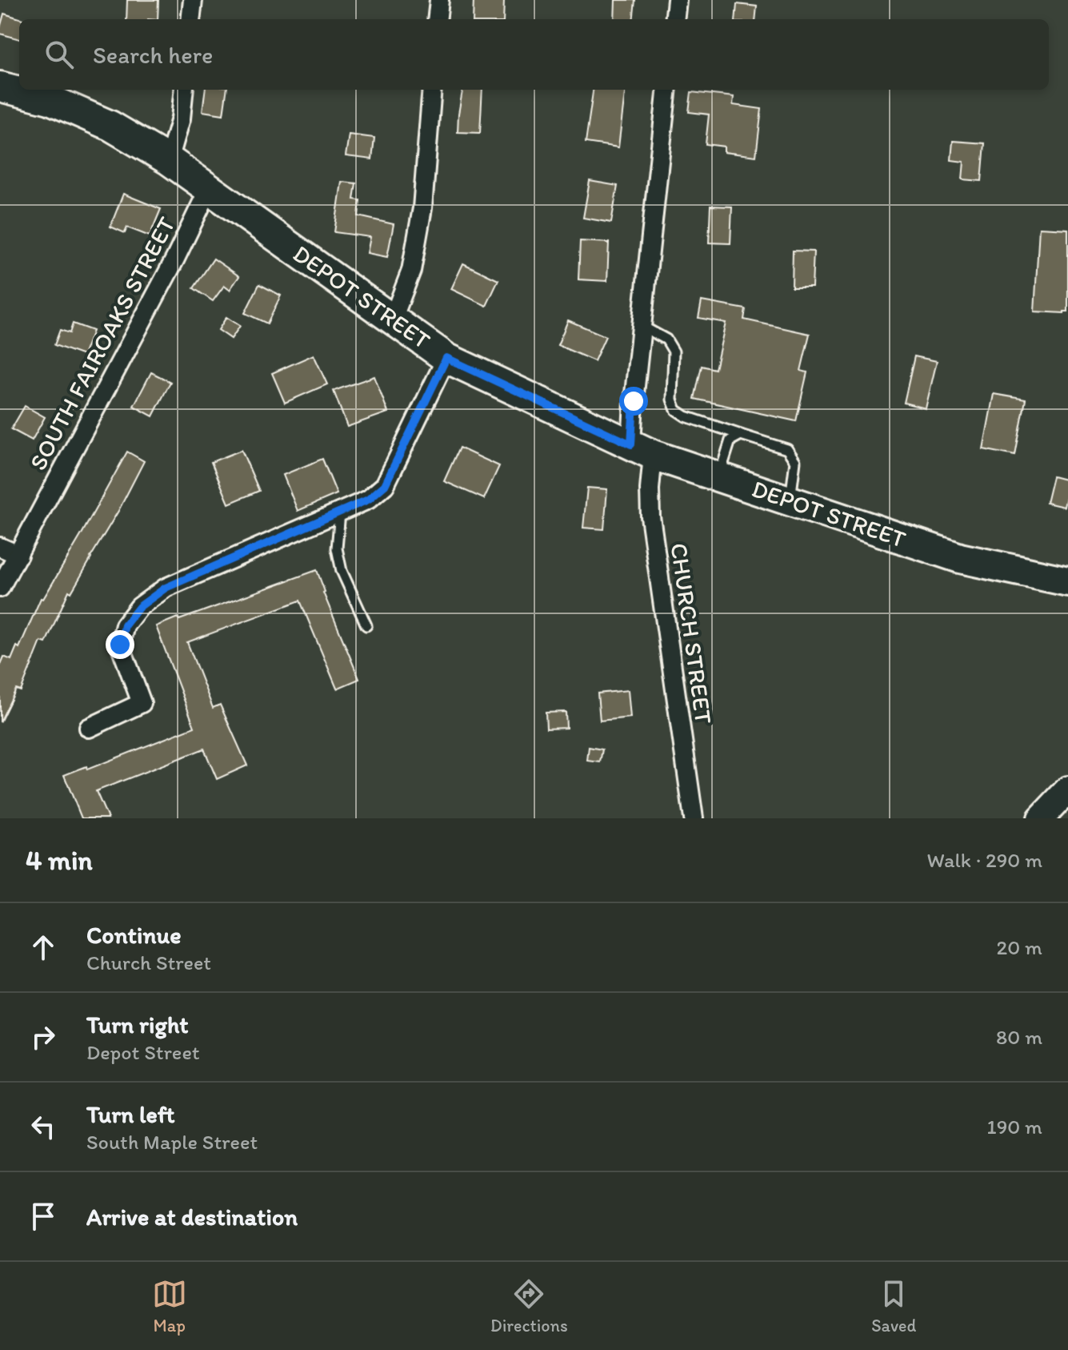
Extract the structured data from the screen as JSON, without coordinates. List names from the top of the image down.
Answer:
{
  "streets": {
    "main road": ["DEPOT STREET"],
    "street": ["SOUTH FAIROAKS STREET", "CHURCH STREET"]
  },
  "crossings": [
    ["DEPOT STREET", "SOUTH FAIROAKS STREET"],
    ["DEPOT STREET", "CHURCH STREET"]
  ],
  "page": {
    "search": "Search here",
    "heading": ["4 min", "Walk · 290 m"],
    "list": [
      ["Continue", "Church Street", "20 m"],
      ["Turn right", "Depot Street", "80 m"],
      ["Turn left", "South Maple Street", "190 m"],
      "Arrive at destination"
    ],
    "nav": ["Map", "Directions", "Saved"]
  }
}
